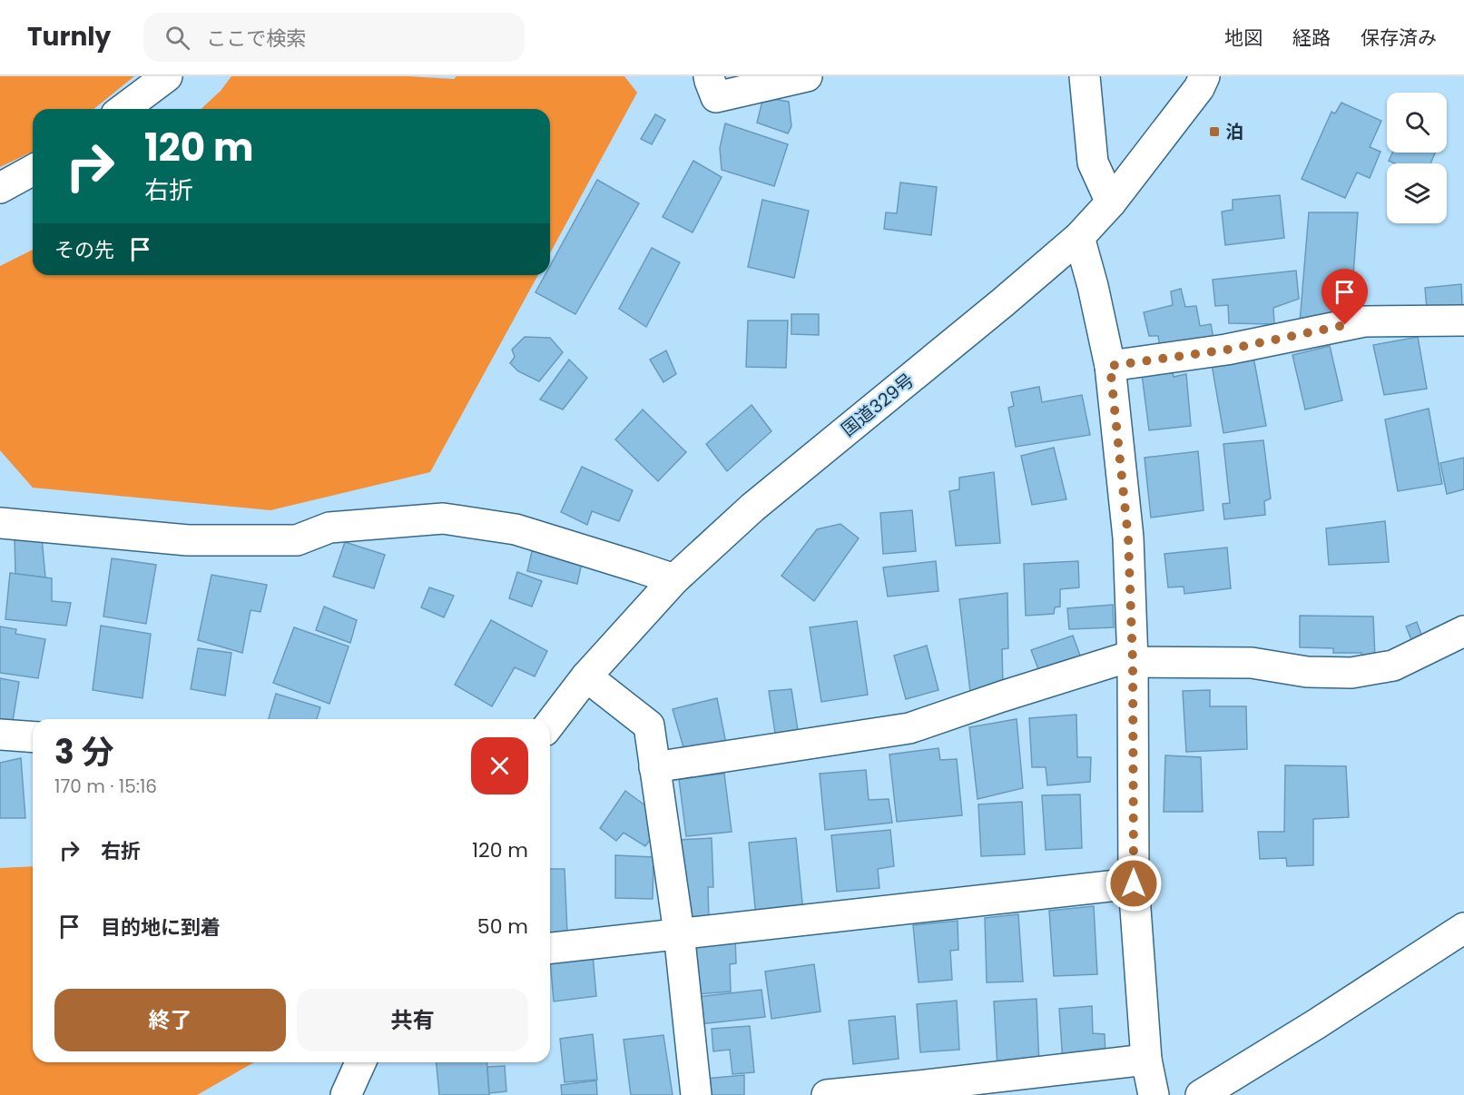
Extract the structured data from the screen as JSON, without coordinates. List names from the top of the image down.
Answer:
{
  "streets": {
    "main road": ["国道329号"]
  },
  "places": {
    "transit": ["泊"]
  },
  "page": {
    "header": "Turnly",
    "search": "ここで検索",
    "nav": ["地図", "経路", "保存済み"],
    "turn": ["120 m", "右折"],
    "then": "その先",
    "heading": ["3 分", "170 m · 15:16"],
    "list": [
      {
        "name": "右折",
        "value": "120 m"
      },
      {
        "name": "目的地に到着",
        "value": "50 m"
      }
    ],
    "buttons": ["終了", "共有"]
  }
}
